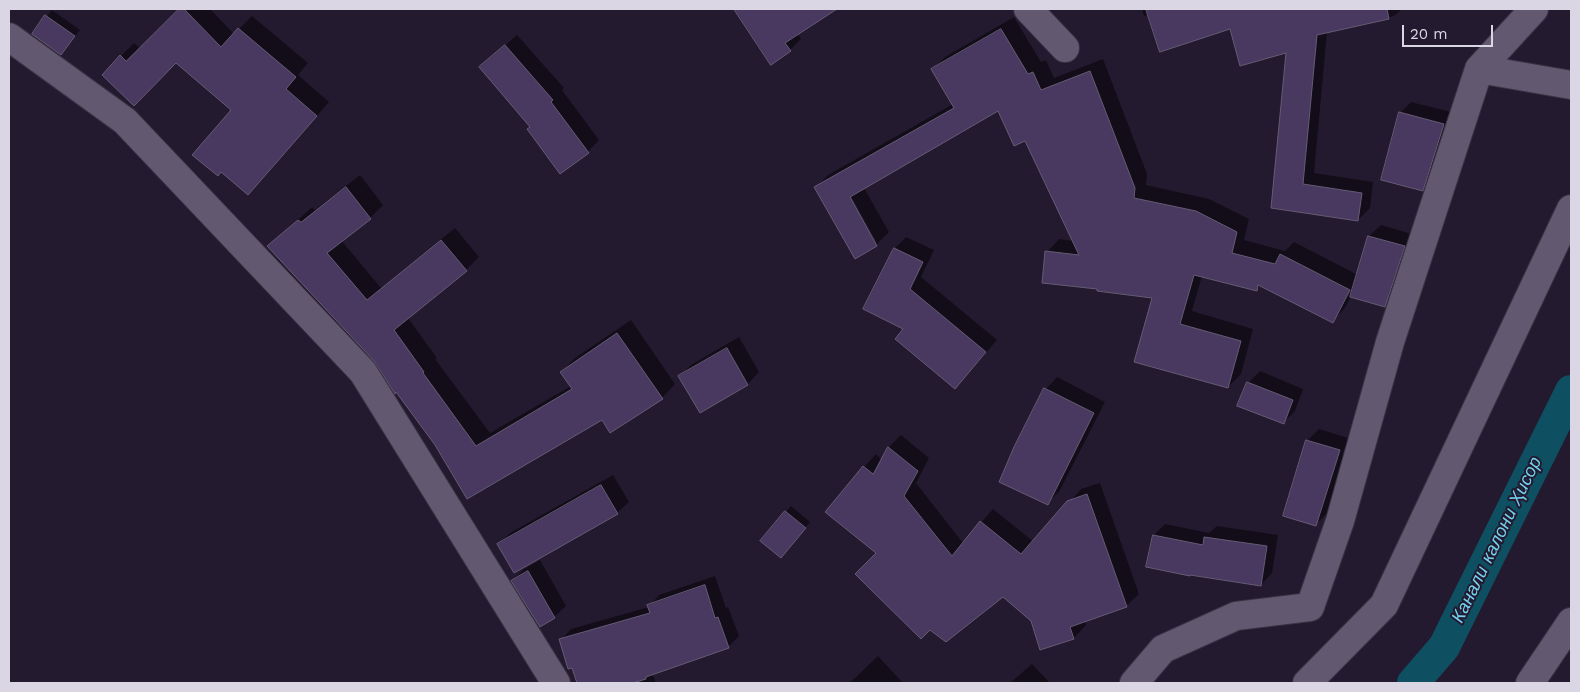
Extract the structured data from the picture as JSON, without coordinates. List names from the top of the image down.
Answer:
{
  "water": ["Канали калони Ҳисор"],
  "scale_bar": "20 m"
}
